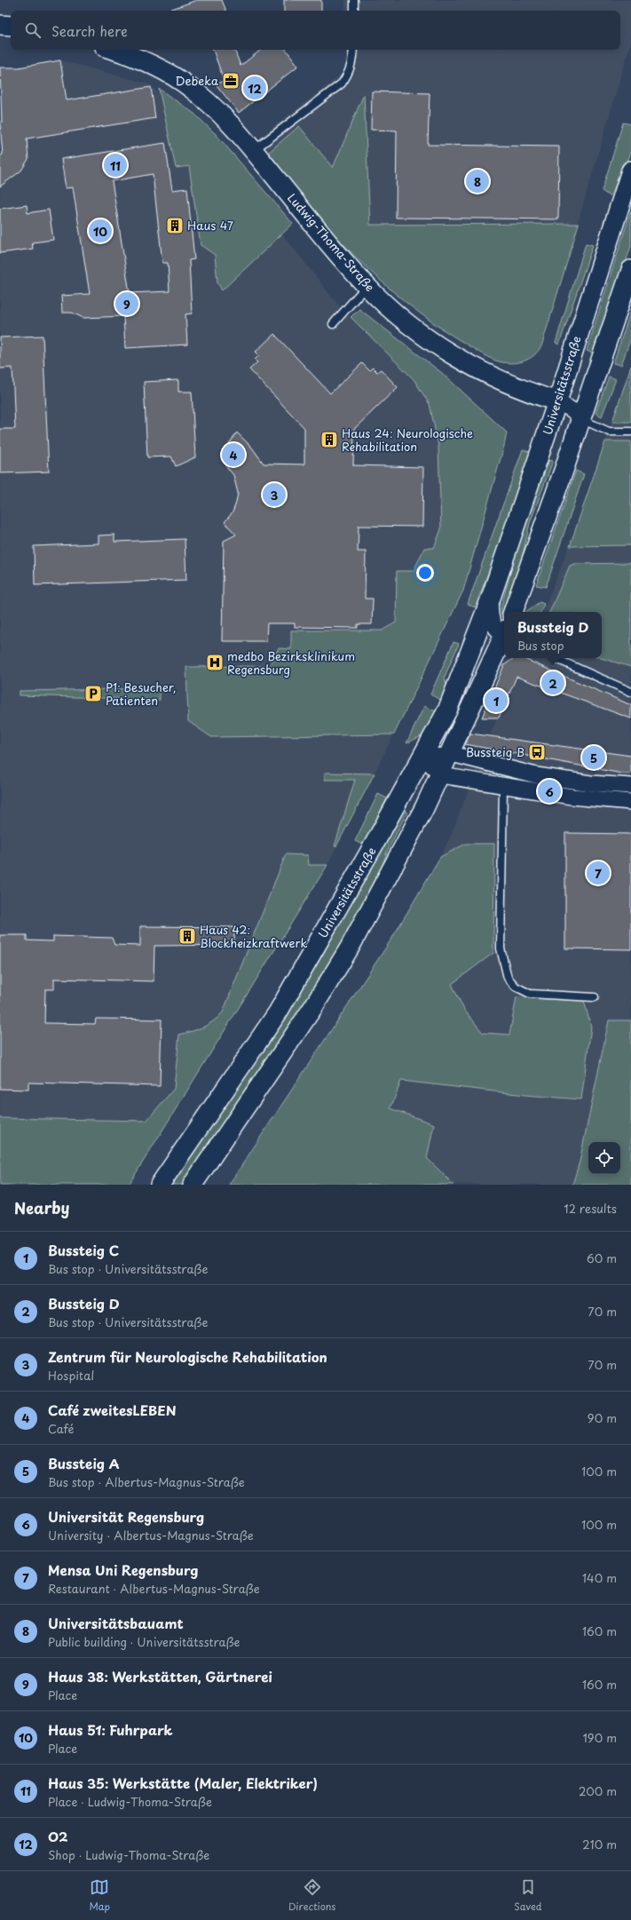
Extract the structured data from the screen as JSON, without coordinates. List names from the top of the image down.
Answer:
{
  "streets": {
    "street": ["Ludwig-Thoma-Straße", "Universitätsstraße"]
  },
  "crossings": [
    ["Ludwig-Thoma-Straße", "Universitätsstraße"]
  ],
  "places": {
    "office": ["Debeka"],
    "building": ["Haus 47", "Haus 24: Neurologische Rehabilitation", "Haus 42: Blockheizkraftwerk"],
    "hospital": ["medbo Bezirksklinikum Regensburg"],
    "parking": ["P1: Besucher, Patienten"],
    "bus stop": ["Bussteig B"]
  },
  "page": {
    "search": "Search here",
    "pins": [
      "12",
      "11",
      "8",
      "10",
      "9",
      "4",
      "3",
      "2",
      "1",
      "5",
      "6",
      "7"
    ],
    "popup": ["Bussteig D", "Bus stop"],
    "heading": ["Nearby", "12 results"],
    "list": [
      {
        "mark": "1",
        "name": "Bussteig C",
        "note": "Bus stop · Universitätsstraße",
        "value": "60 m"
      },
      {
        "mark": "2",
        "name": "Bussteig D",
        "note": "Bus stop · Universitätsstraße",
        "value": "70 m"
      },
      {
        "mark": "3",
        "name": "Zentrum für Neurologische Rehabilitation",
        "note": "Hospital",
        "value": "70 m"
      },
      {
        "mark": "4",
        "name": "Café zweitesLEBEN",
        "note": "Café",
        "value": "90 m"
      },
      {
        "mark": "5",
        "name": "Bussteig A",
        "note": "Bus stop · Albertus-Magnus-Straße",
        "value": "100 m"
      },
      {
        "mark": "6",
        "name": "Universität Regensburg",
        "note": "University · Albertus-Magnus-Straße",
        "value": "100 m"
      },
      {
        "mark": "7",
        "name": "Mensa Uni Regensburg",
        "note": "Restaurant · Albertus-Magnus-Straße",
        "value": "140 m"
      },
      {
        "mark": "8",
        "name": "Universitätsbauamt",
        "note": "Public building · Universitätsstraße",
        "value": "160 m"
      },
      {
        "mark": "9",
        "name": "Haus 38: Werkstätten, Gärtnerei",
        "note": "Place",
        "value": "160 m"
      },
      {
        "mark": "10",
        "name": "Haus 51: Fuhrpark",
        "note": "Place",
        "value": "190 m"
      },
      {
        "mark": "11",
        "name": "Haus 35: Werkstätte (Maler, Elektriker)",
        "note": "Place · Ludwig-Thoma-Straße",
        "value": "200 m"
      },
      {
        "mark": "12",
        "name": "O2",
        "note": "Shop · Ludwig-Thoma-Straße",
        "value": "210 m"
      }
    ],
    "nav": ["Map", "Directions", "Saved"]
  }
}
